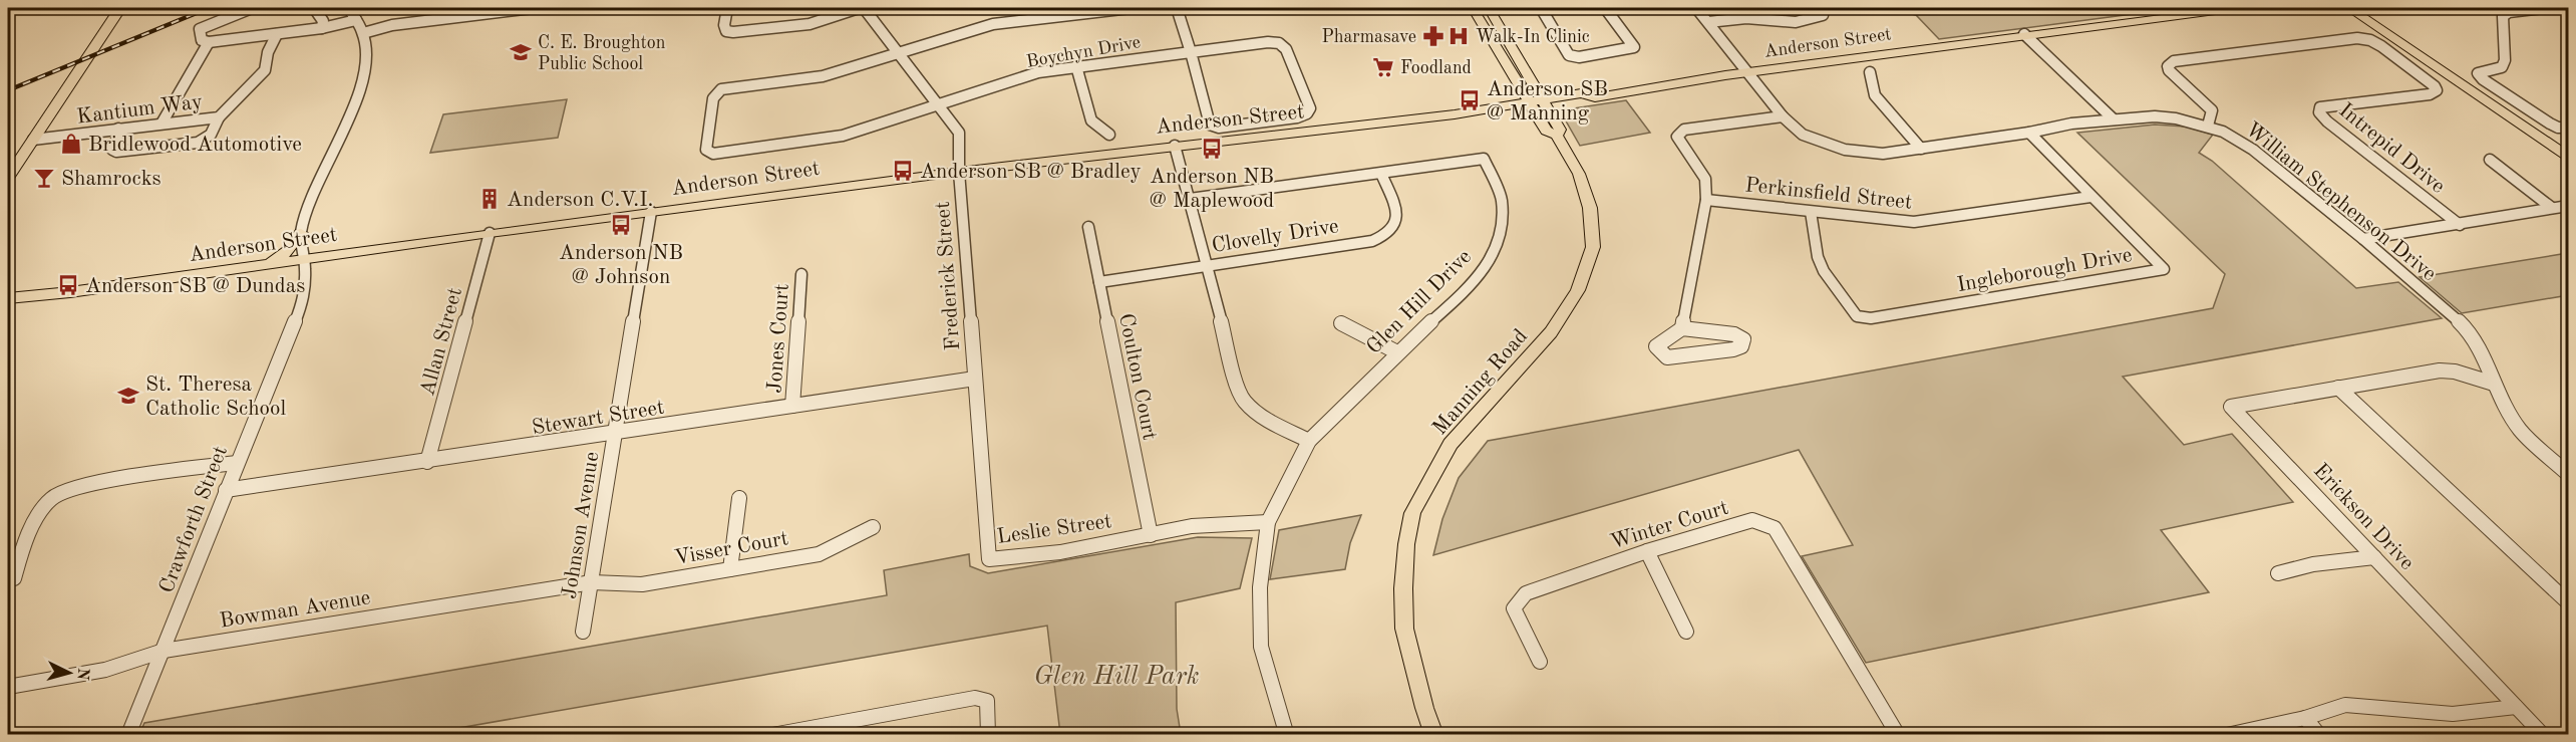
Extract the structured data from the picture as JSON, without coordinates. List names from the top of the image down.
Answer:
{
  "streets": {
    "main road": ["Anderson Street", "Manning Road"],
    "street": [
      "Boychyn Drive",
      "Kantium Way",
      "Intrepid Drive",
      "Perkinsfield Street",
      "William Stephenson Drive",
      "Clovelly Drive",
      "Ingleborough Drive",
      "Frederick Street",
      "Glen Hill Drive",
      "Jones Court",
      "Allan Street",
      "Coulton Court",
      "Stewart Street",
      "Erickson Drive",
      "Crawforth Street",
      "Winter Court",
      "Johnson Avenue",
      "Leslie Street",
      "Visser Court",
      "Bowman Avenue"
    ]
  },
  "crossings": [
    ["Anderson Street", "William Stephenson Drive"],
    ["Anderson Street", "Frederick Street"],
    ["Anderson Street", "Allan Street"],
    ["Anderson Street", "Manning Road"],
    ["Anderson Street", "Crawforth Street"],
    ["Anderson Street", "Johnson Avenue"],
    ["Boychyn Drive", "Frederick Street"],
    ["Intrepid Drive", "William Stephenson Drive"],
    ["Perkinsfield Street", "Ingleborough Drive"],
    ["William Stephenson Drive", "Ingleborough Drive"],
    ["William Stephenson Drive", "Erickson Drive"],
    ["Clovelly Drive", "Glen Hill Drive"],
    ["Clovelly Drive", "Coulton Court"],
    ["Frederick Street", "Stewart Street"],
    ["Frederick Street", "Leslie Street"],
    ["Glen Hill Drive", "Leslie Street"],
    ["Jones Court", "Stewart Street"],
    ["Allan Street", "Stewart Street"],
    ["Coulton Court", "Leslie Street"],
    ["Stewart Street", "Crawforth Street"],
    ["Stewart Street", "Johnson Avenue"],
    ["Stewart Street", "Leslie Street"],
    ["Crawforth Street", "Bowman Avenue"],
    ["Johnson Avenue", "Visser Court"],
    ["Johnson Avenue", "Bowman Avenue"],
    ["Visser Court", "Bowman Avenue"]
  ],
  "parks": ["Glen Hill Park"],
  "places": {
    "pharmacy": ["Pharmasave"],
    "hospital": ["Walk-In Clinic"],
    "school or university": ["C. E. Broughton Public School", "St. Theresa Catholic School"],
    "supermarket": ["Foodland"],
    "bus stop": [
      "Anderson SB @ Manning",
      "Anderson NB @ Maplewood",
      "Anderson SB @ Bradley",
      "Anderson NB @ Johnson",
      "Anderson SB @ Dundas"
    ],
    "shop": ["Bridlewood Automotive"],
    "bar": ["Shamrocks"],
    "building": ["Anderson C.V.I."]
  },
  "north": "right"
}
